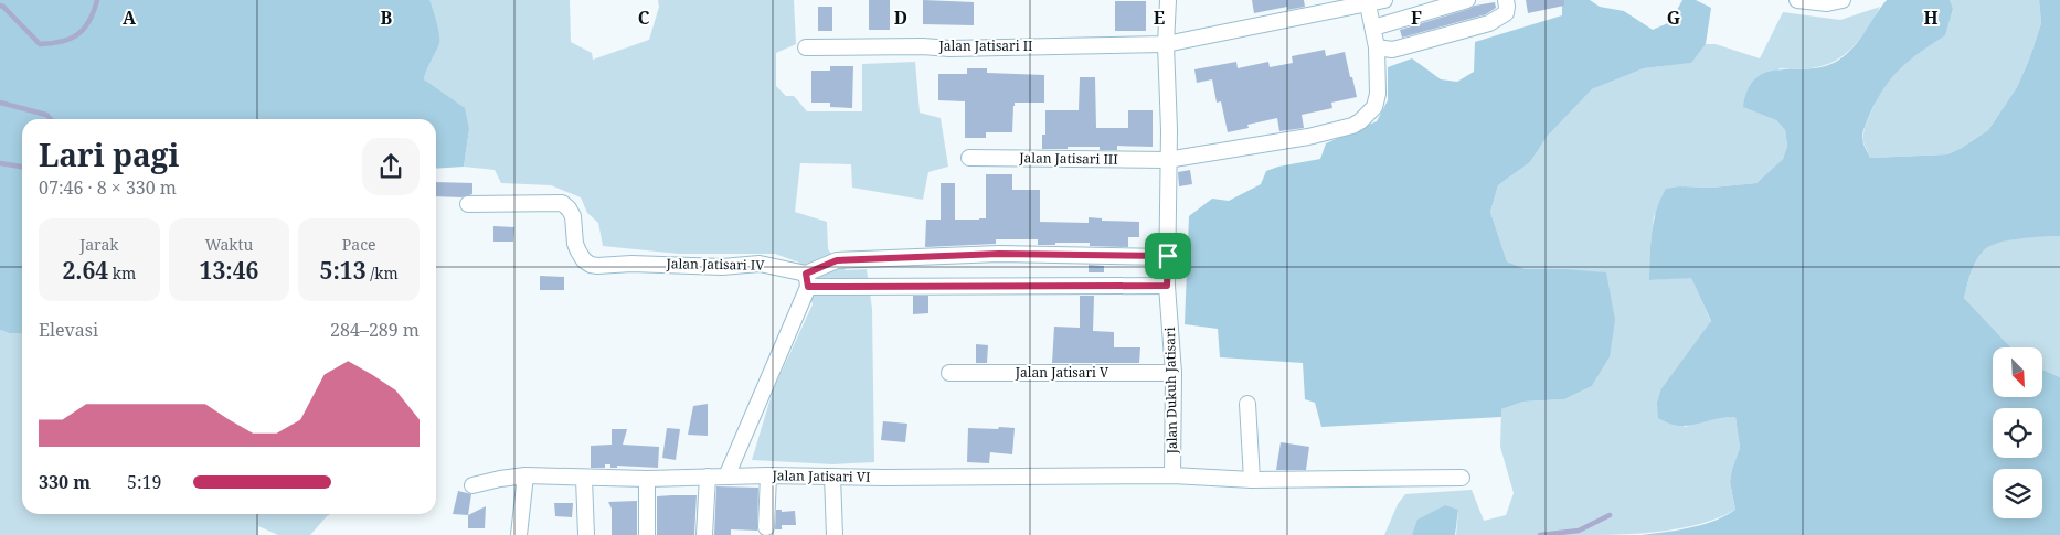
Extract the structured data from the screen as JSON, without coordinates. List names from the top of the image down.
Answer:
{
  "streets": {
    "street": [
      "Jalan Jatisari II",
      "Jalan Jatisari III",
      "Jalan Jatisari IV",
      "Jalan Jatisari V",
      "Jalan Dukuh Jatisari",
      "Jalan Jatisari VI"
    ]
  },
  "crossings": [
    ["Jalan Jatisari II", "Jalan Dukuh Jatisari"],
    ["Jalan Jatisari III", "Jalan Dukuh Jatisari"],
    ["Jalan Jatisari V", "Jalan Dukuh Jatisari"],
    ["Jalan Dukuh Jatisari", "Jalan Jatisari VI"]
  ],
  "north": "bottom right",
  "page": {
    "heading": ["Lari pagi", "07:46 · 8 × 330 m"],
    "stats": [
      ["Jarak", "2.64 km"],
      ["Waktu", "13:46"],
      ["Pace", "5:13 /km"]
    ],
    "chart": ["Elevasi", "284–289 m"],
    "list": [
      {
        "name": "330 m",
        "note": "5:19"
      }
    ]
  },
  "grid": {
    "columns": [
      "A",
      "B",
      "C",
      "D",
      "E",
      "F",
      "G",
      "H"
    ]
  }
}
